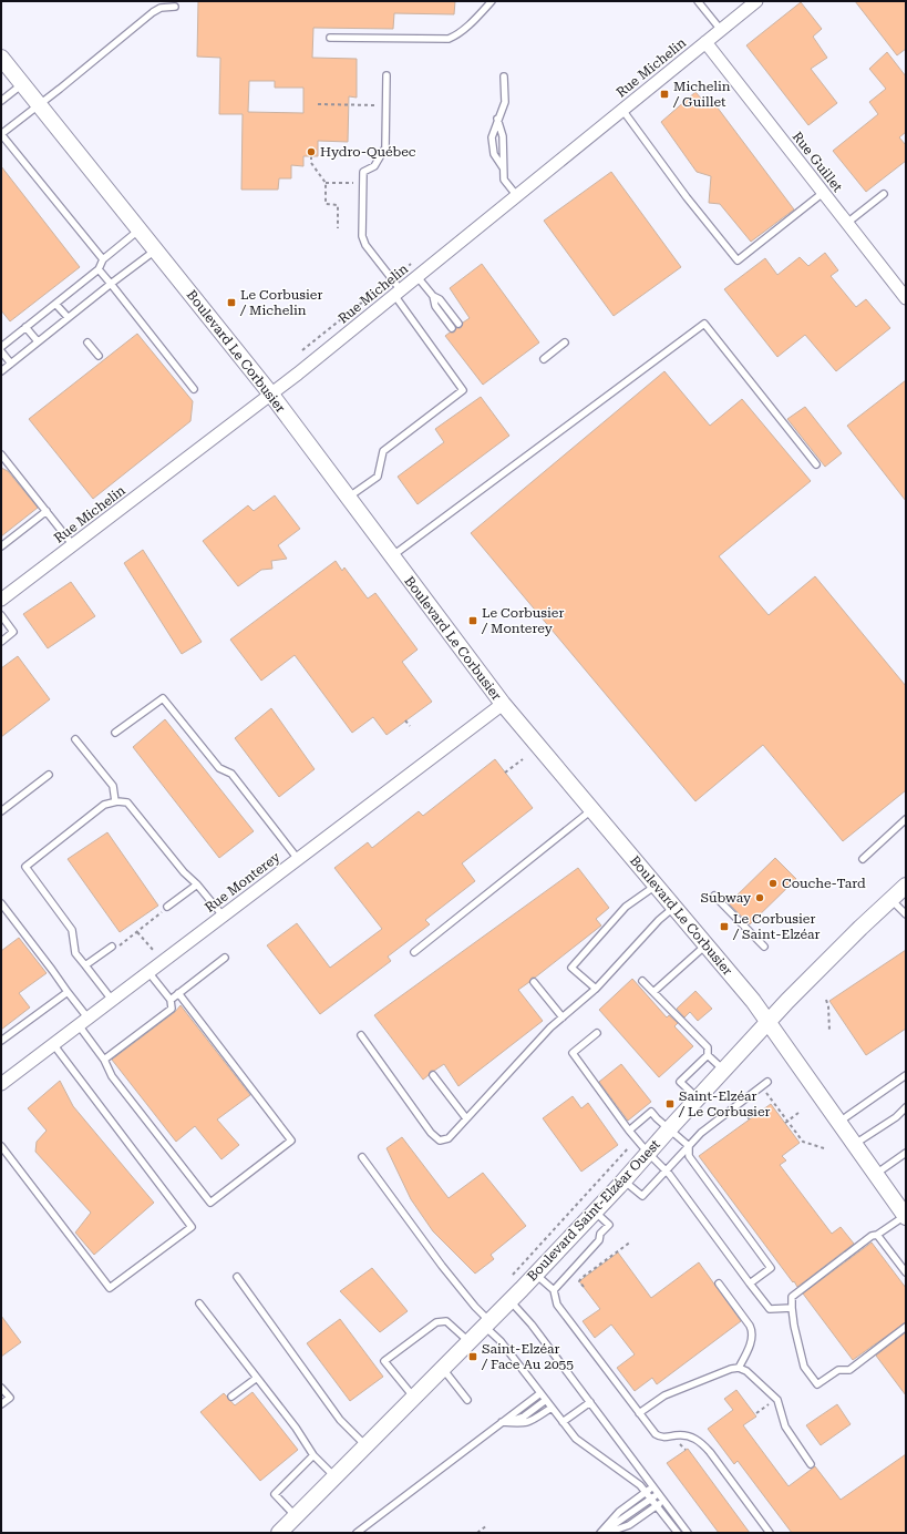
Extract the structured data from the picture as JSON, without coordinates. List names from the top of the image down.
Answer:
{
  "streets": {
    "street": [
      "Rue Michelin",
      "Rue Guillet",
      "Boulevard Le Corbusier",
      "Rue Monterey",
      "Boulevard Saint-Elzéar Ouest"
    ]
  },
  "crossings": [
    ["Rue Michelin", "Rue Guillet"],
    ["Rue Michelin", "Boulevard Le Corbusier"],
    ["Boulevard Le Corbusier", "Rue Monterey"],
    ["Boulevard Le Corbusier", "Boulevard Saint-Elzéar Ouest"]
  ],
  "places": {
    "transit": [
      "Michelin / Guillet",
      "Le Corbusier / Michelin",
      "Le Corbusier / Monterey",
      "Le Corbusier / Saint-Elzéar",
      "Saint-Elzéar / Le Corbusier",
      "Saint-Elzéar / Face Au 2055"
    ],
    "other": ["Hydro-Québec", "Couche-Tard", "Subway"]
  }
}
